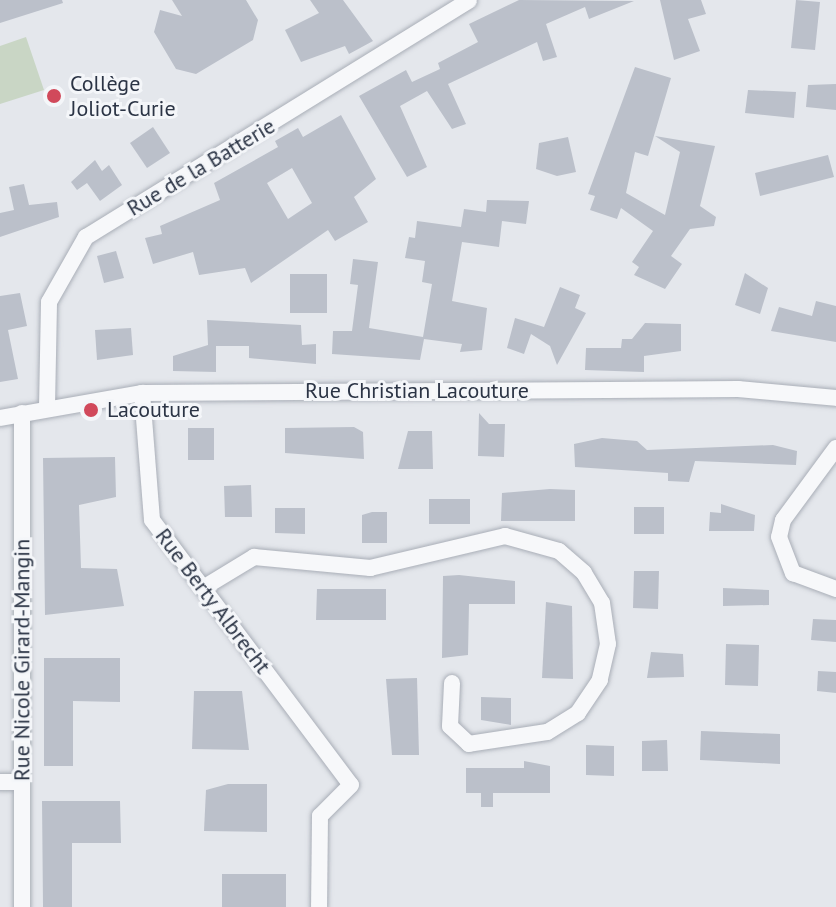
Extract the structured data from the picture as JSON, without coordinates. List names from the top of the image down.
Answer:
{
  "streets": {
    "street": [
      "Rue de la Batterie",
      "Rue Christian Lacouture",
      "Rue Berty Albrecht",
      "Rue Nicole Girard-Mangin"
    ]
  },
  "crossings": [
    ["Rue de la Batterie", "Rue Christian Lacouture"],
    ["Rue Christian Lacouture", "Rue Berty Albrecht"],
    ["Rue Christian Lacouture", "Rue Nicole Girard-Mangin"]
  ],
  "places": ["Collège Joliot-Curie", "Lacouture"]
}
